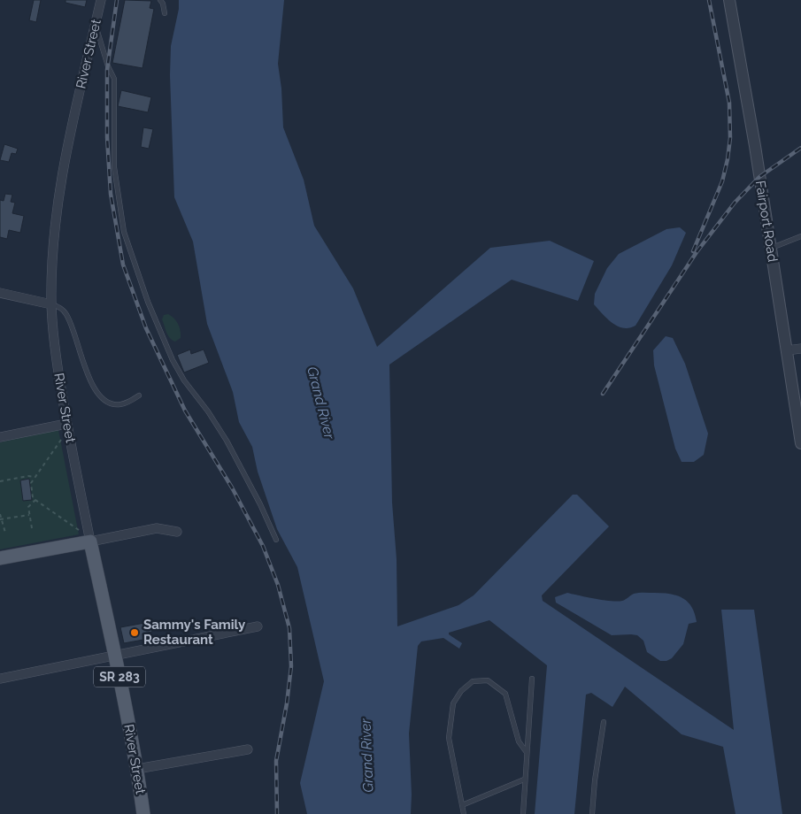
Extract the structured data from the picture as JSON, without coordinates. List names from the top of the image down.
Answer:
{
  "streets": {
    "main road": ["River Street", "SR 283"],
    "street": ["Fairport Road"]
  },
  "water": ["Grand River"],
  "places": ["Sammy's Family Restaurant"]
}
